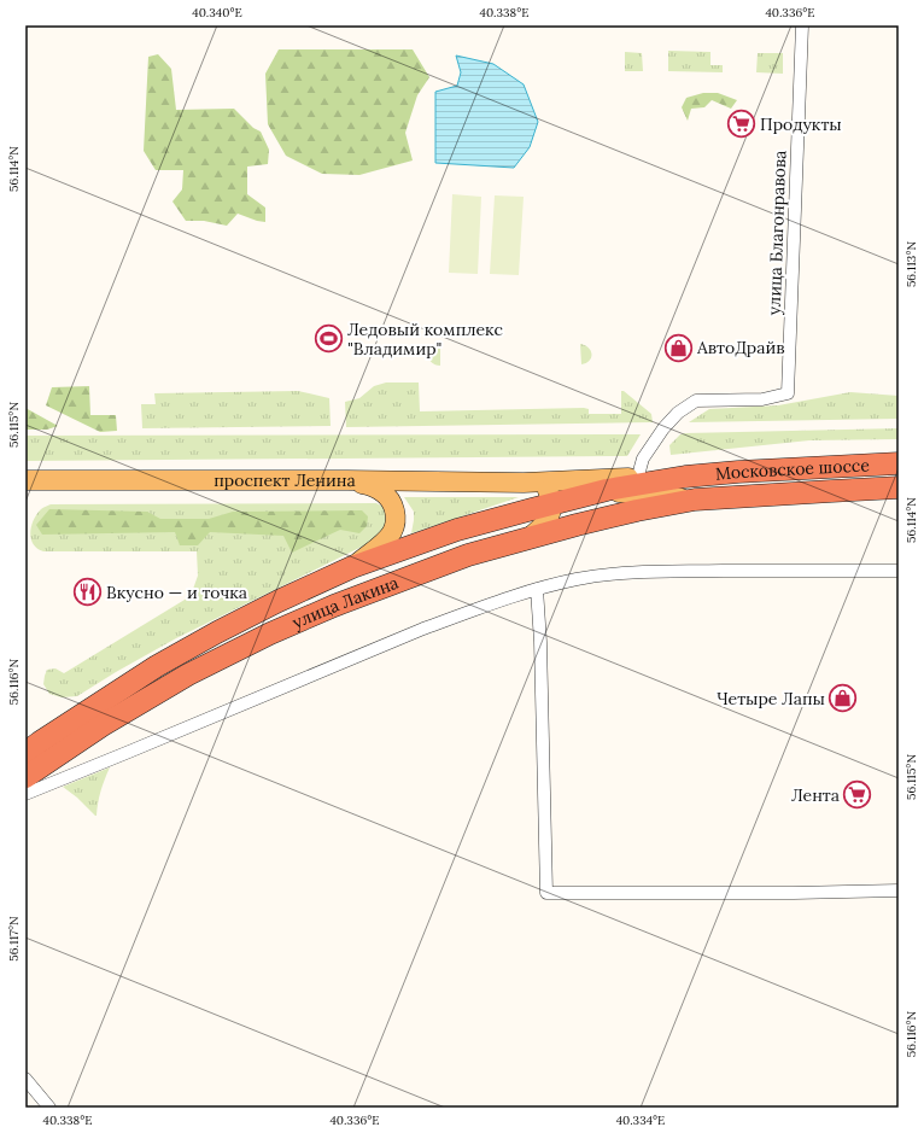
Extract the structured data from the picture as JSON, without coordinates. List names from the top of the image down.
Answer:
{
  "streets": {
    "highway": ["Московское шоссе", "улица Лакина"],
    "main road": ["проспект Ленина"],
    "street": ["улица Благонравова"]
  },
  "crossings": [
    ["улица Благонравова", "проспект Ленина"],
    ["улица Благонравова", "улица Лакина"],
    ["Московское шоссе", "проспект Ленина"],
    ["Московское шоссе", "улица Лакина"],
    ["проспект Ленина", "улица Лакина"]
  ],
  "places": {
    "supermarket": ["Продукты", "Лента"],
    "sports": ["Ледовый комплекс \"Владимир\""],
    "shop": ["АвтоДрайв", "Четыре Лапы"],
    "restaurant": ["Вкусно — и точка"]
  },
  "coordinates": [
    "40.340°E",
    "40.338°E",
    "40.336°E",
    "56.114°N",
    "56.113°N",
    "56.115°N",
    "56.116°N",
    "56.117°N",
    "40.334°E"
  ]
}
